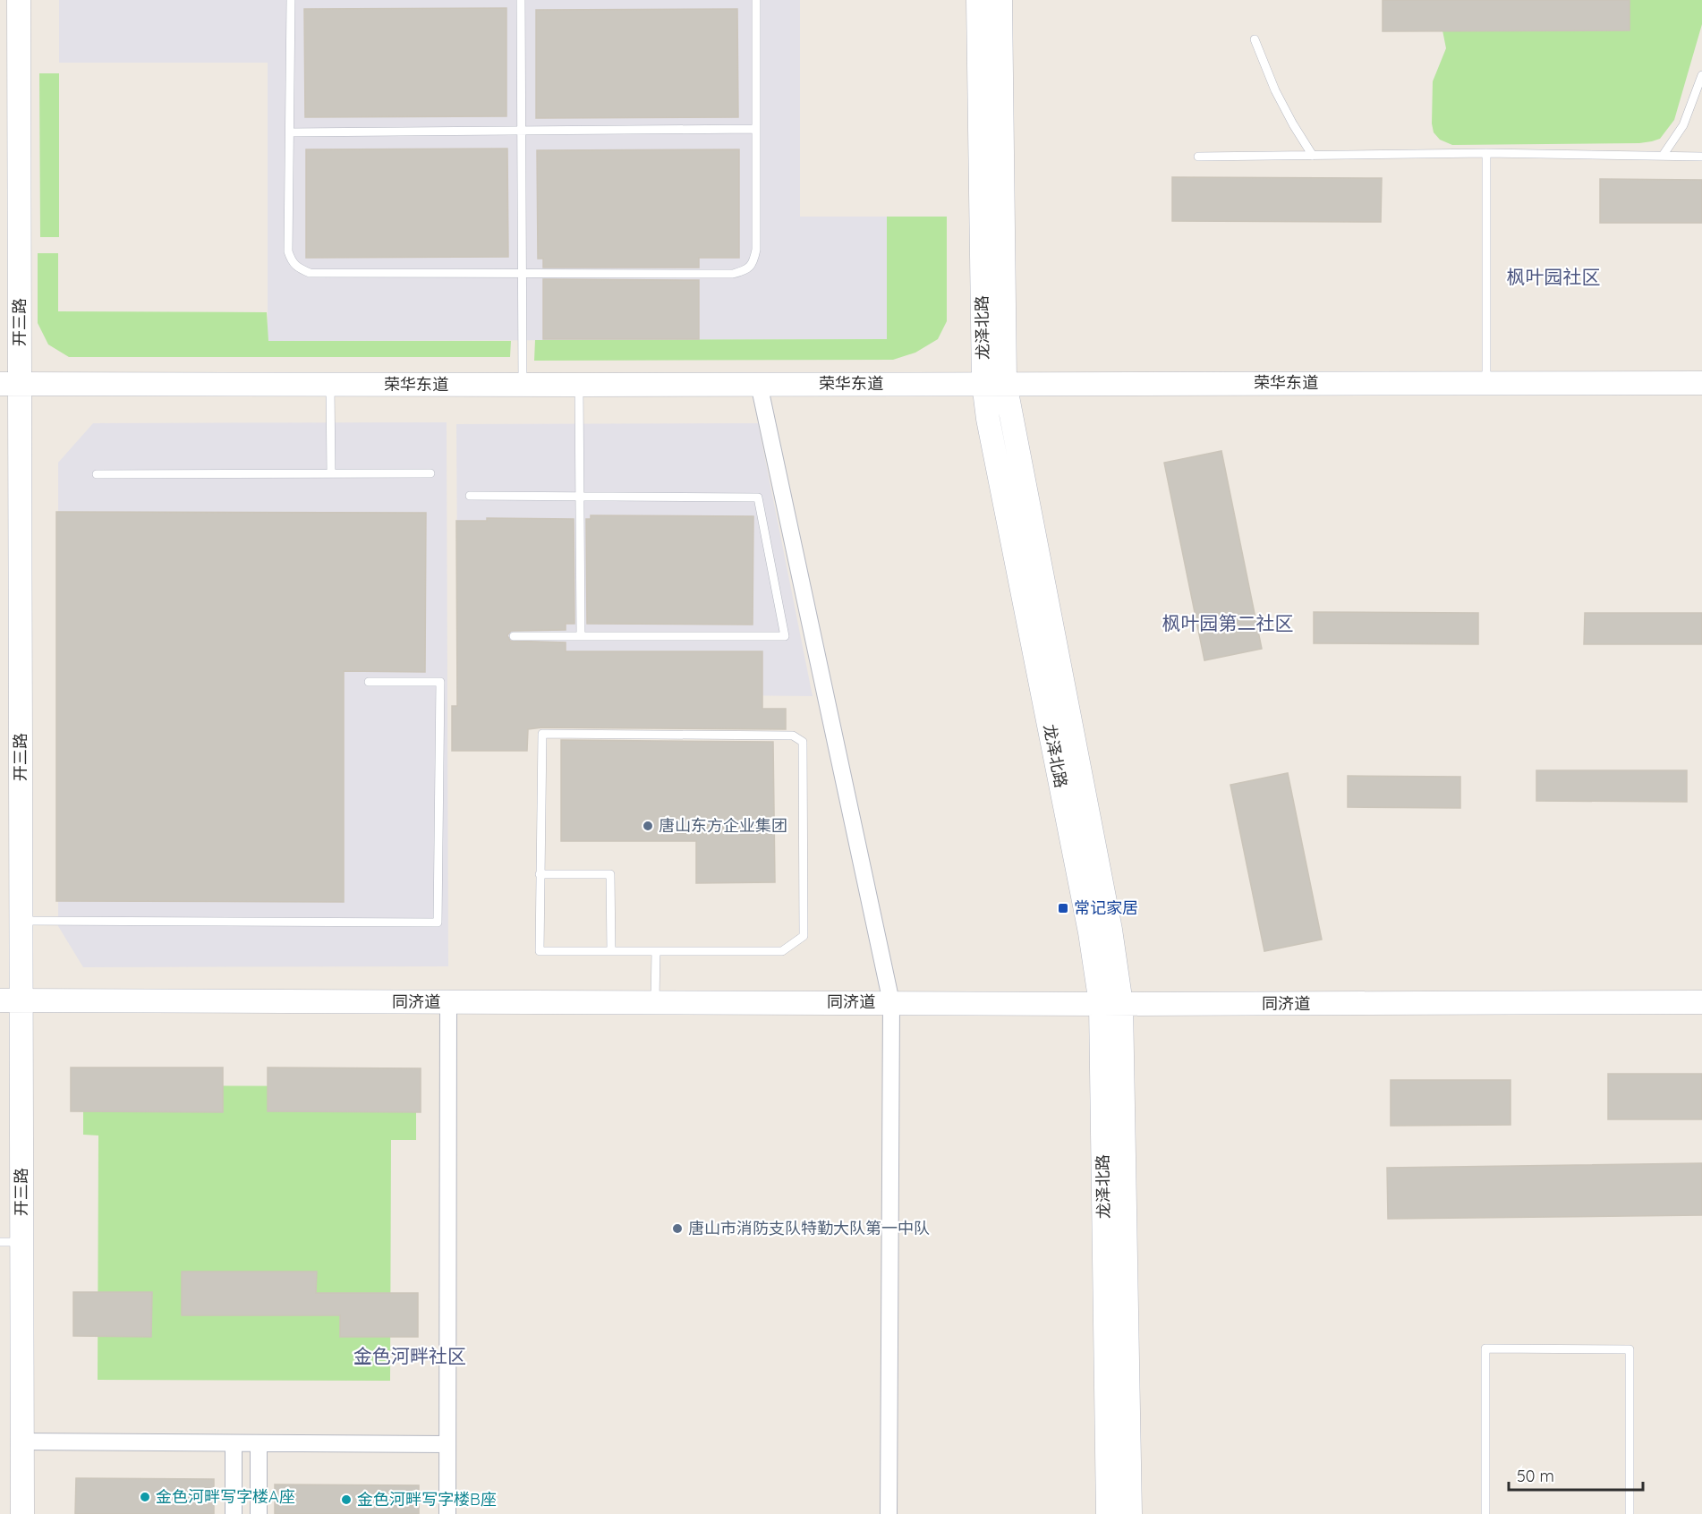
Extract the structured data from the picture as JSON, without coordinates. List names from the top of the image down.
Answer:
{
  "streets": {
    "street": [
      "开三路",
      "龙泽北路",
      "荣华东道",
      "同济道"
    ]
  },
  "crossings": [
    ["开三路", "荣华东道"],
    ["开三路", "同济道"],
    ["龙泽北路", "荣华东道"],
    ["龙泽北路", "同济道"]
  ],
  "districts": ["枫叶园社区", "枫叶园第二社区", "金色河畔社区"],
  "places": {
    "other": [
      "唐山东方企业集团",
      "唐山市消防支队特勤大队第一中队",
      "金色河畔写字楼A座",
      "金色河畔写字楼B座"
    ],
    "transit": ["常记家居"]
  },
  "scale_bar": "50 m"
}
